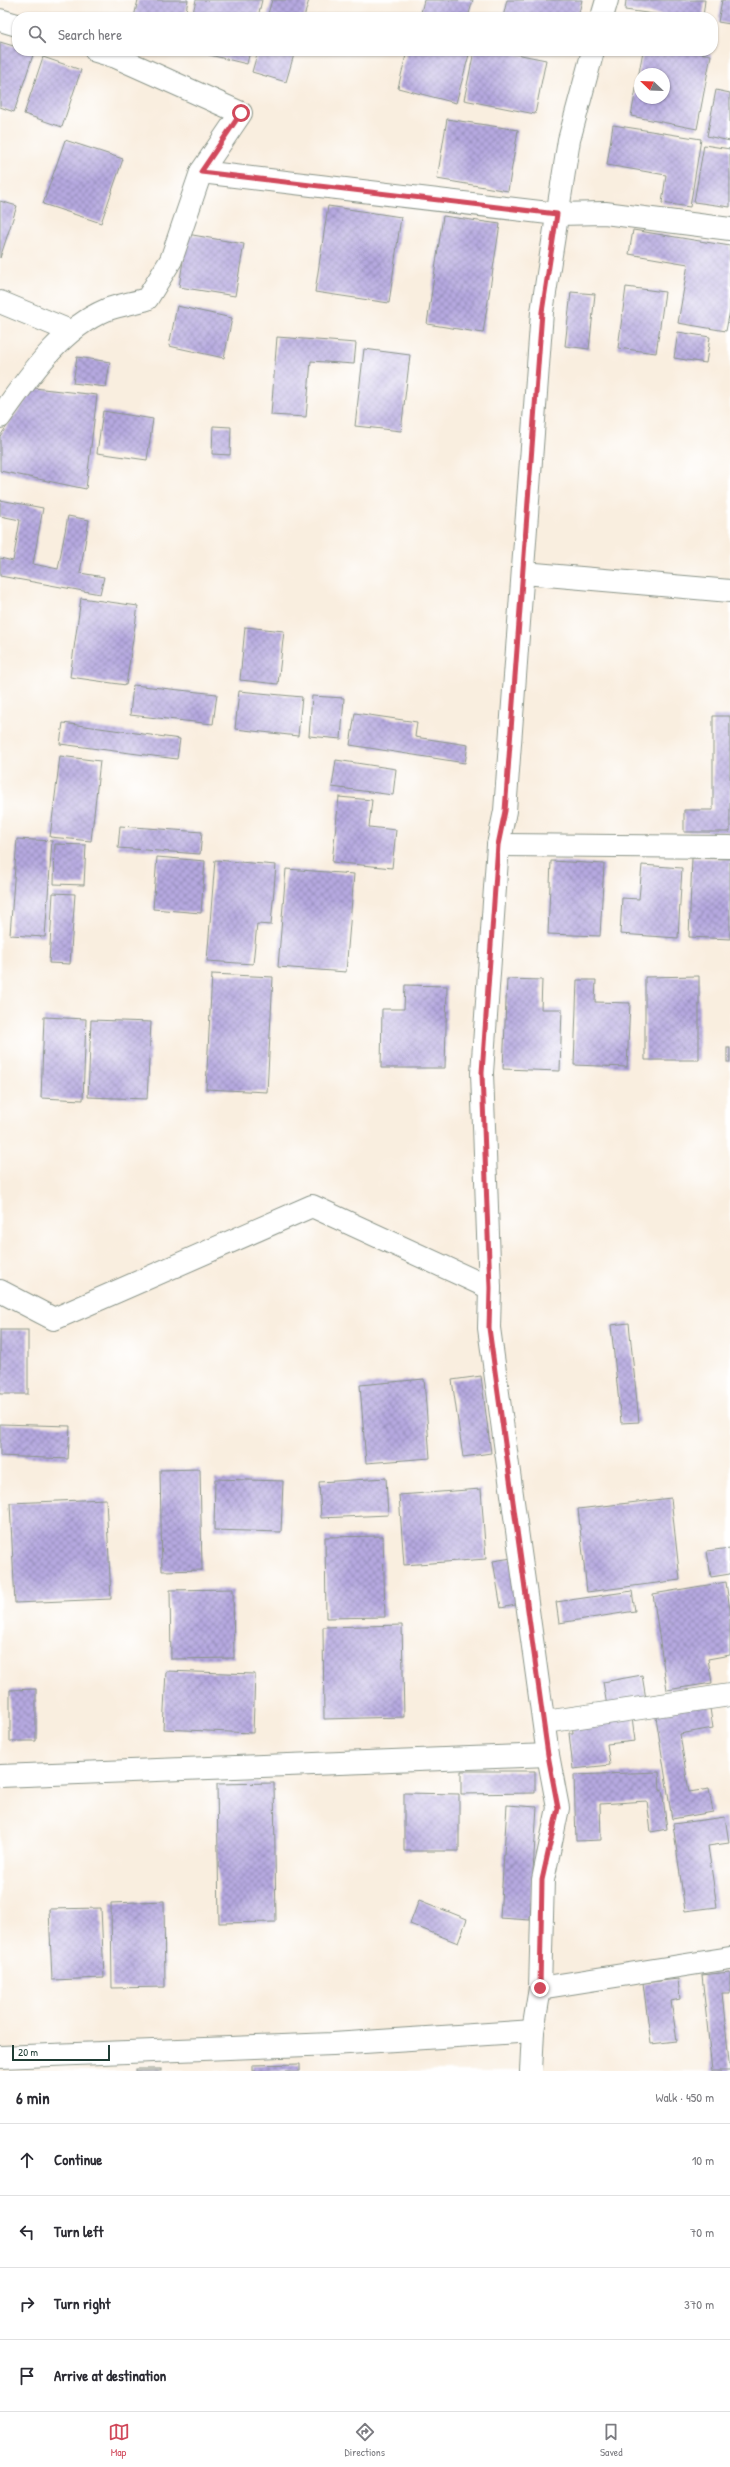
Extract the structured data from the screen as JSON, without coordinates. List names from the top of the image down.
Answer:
{
  "scale_bar": "20 m",
  "north": "top left",
  "page": {
    "search": "Search here",
    "scale": "20 m",
    "heading": ["6 min", "Walk · 450 m"],
    "list": [
      ["Continue", "10 m"],
      ["Turn left", "70 m"],
      ["Turn right", "370 m"],
      "Arrive at destination"
    ],
    "nav": ["Map", "Directions", "Saved"]
  }
}
